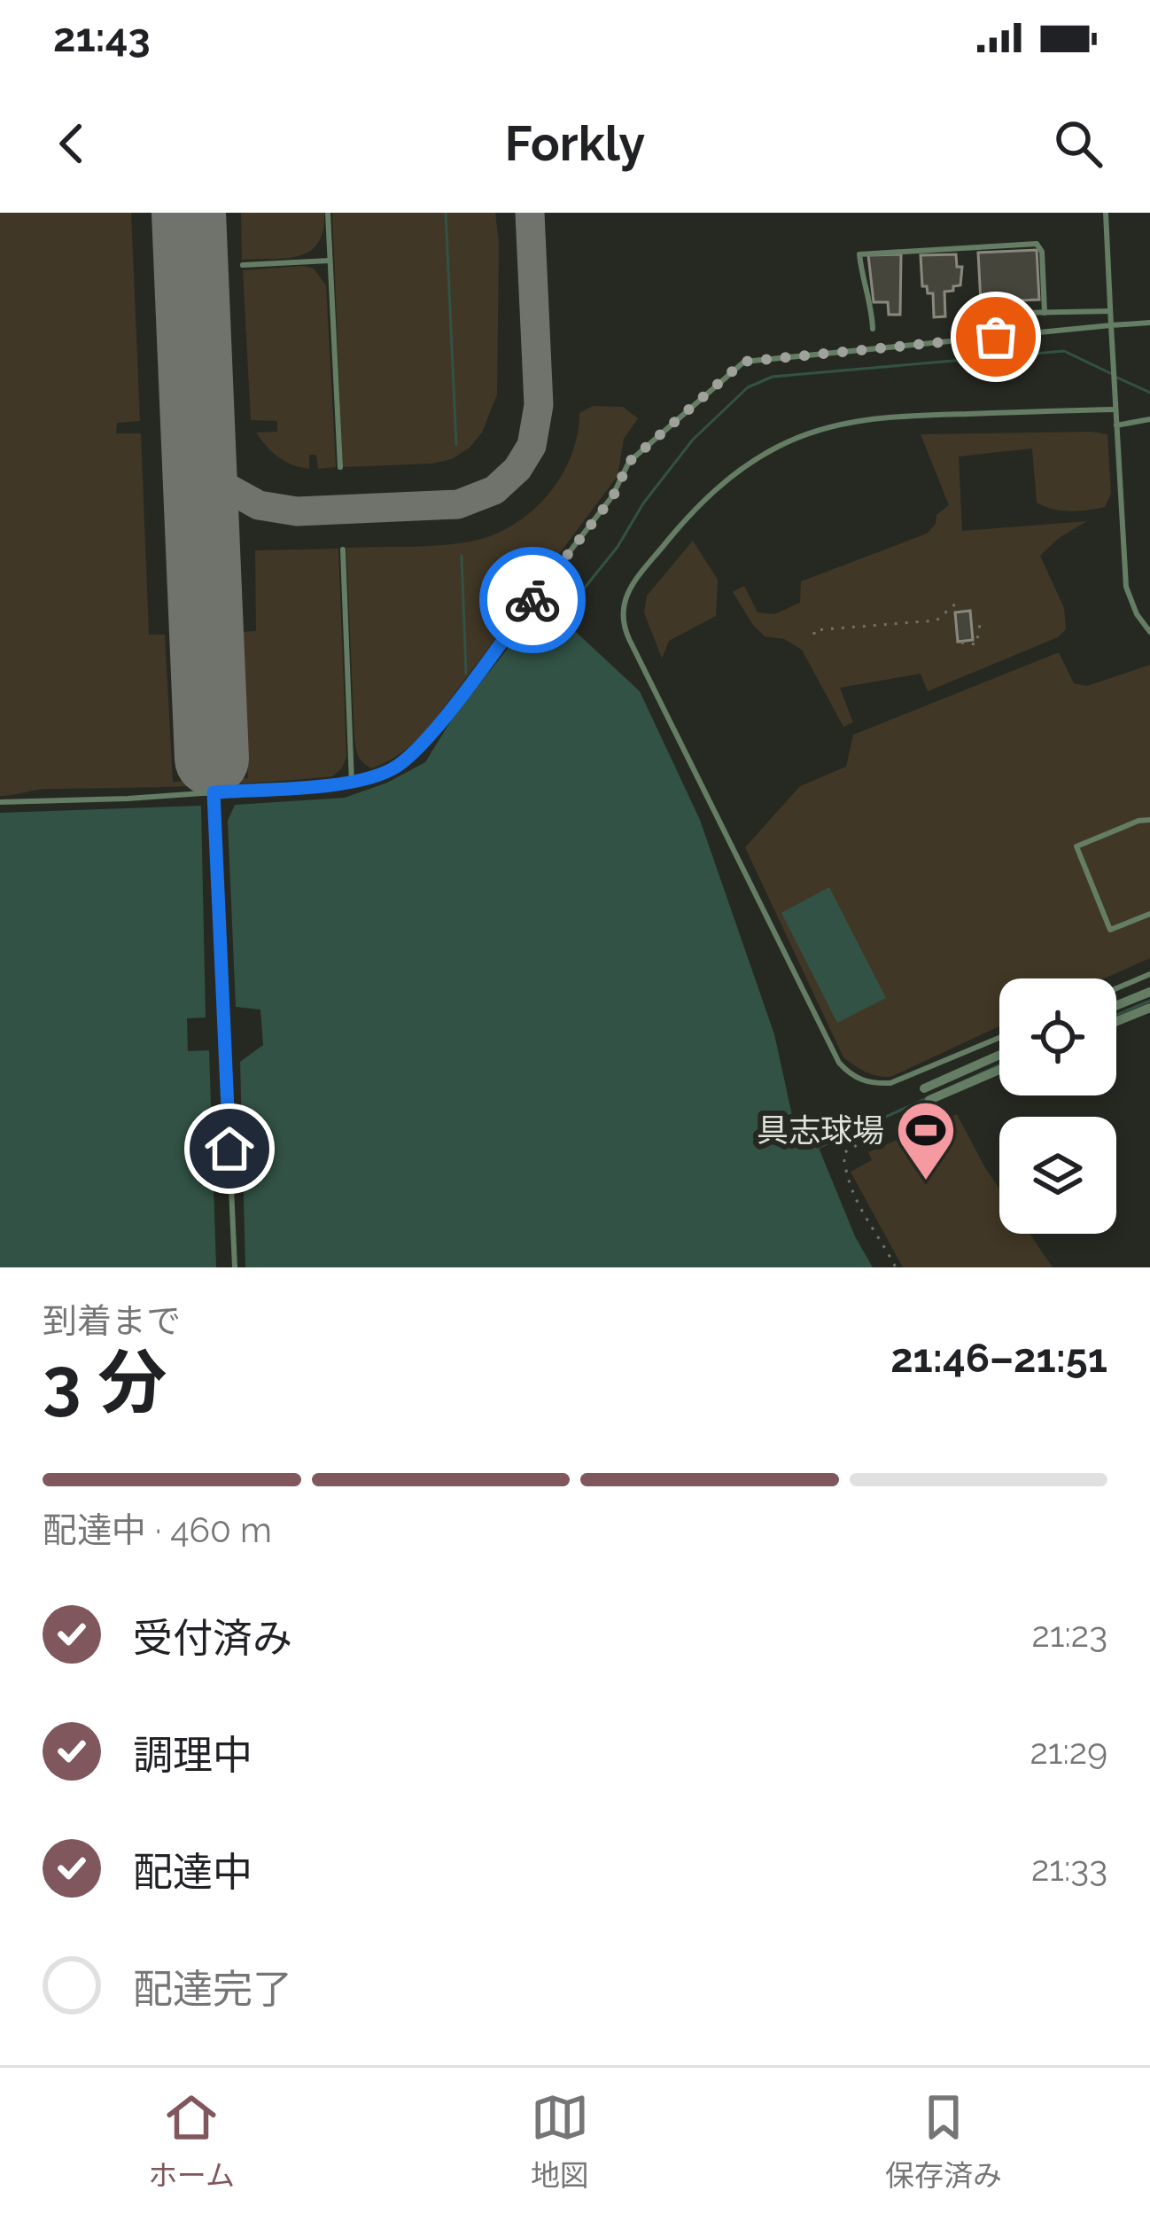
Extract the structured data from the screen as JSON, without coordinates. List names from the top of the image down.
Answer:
{
  "places": {
    "sports": ["具志球場"]
  },
  "page": {
    "status": "21:43",
    "header": "Forkly",
    "heading": ["3 分", "到着まで", "21:46–21:51"],
    "bar": "配達中 · 460 m",
    "list": [
      ["受付済み", "21:23"],
      ["調理中", "21:29"],
      ["配達中", "21:33"],
      "配達完了"
    ],
    "tabs": ["ホーム", "地図", "保存済み"]
  }
}
